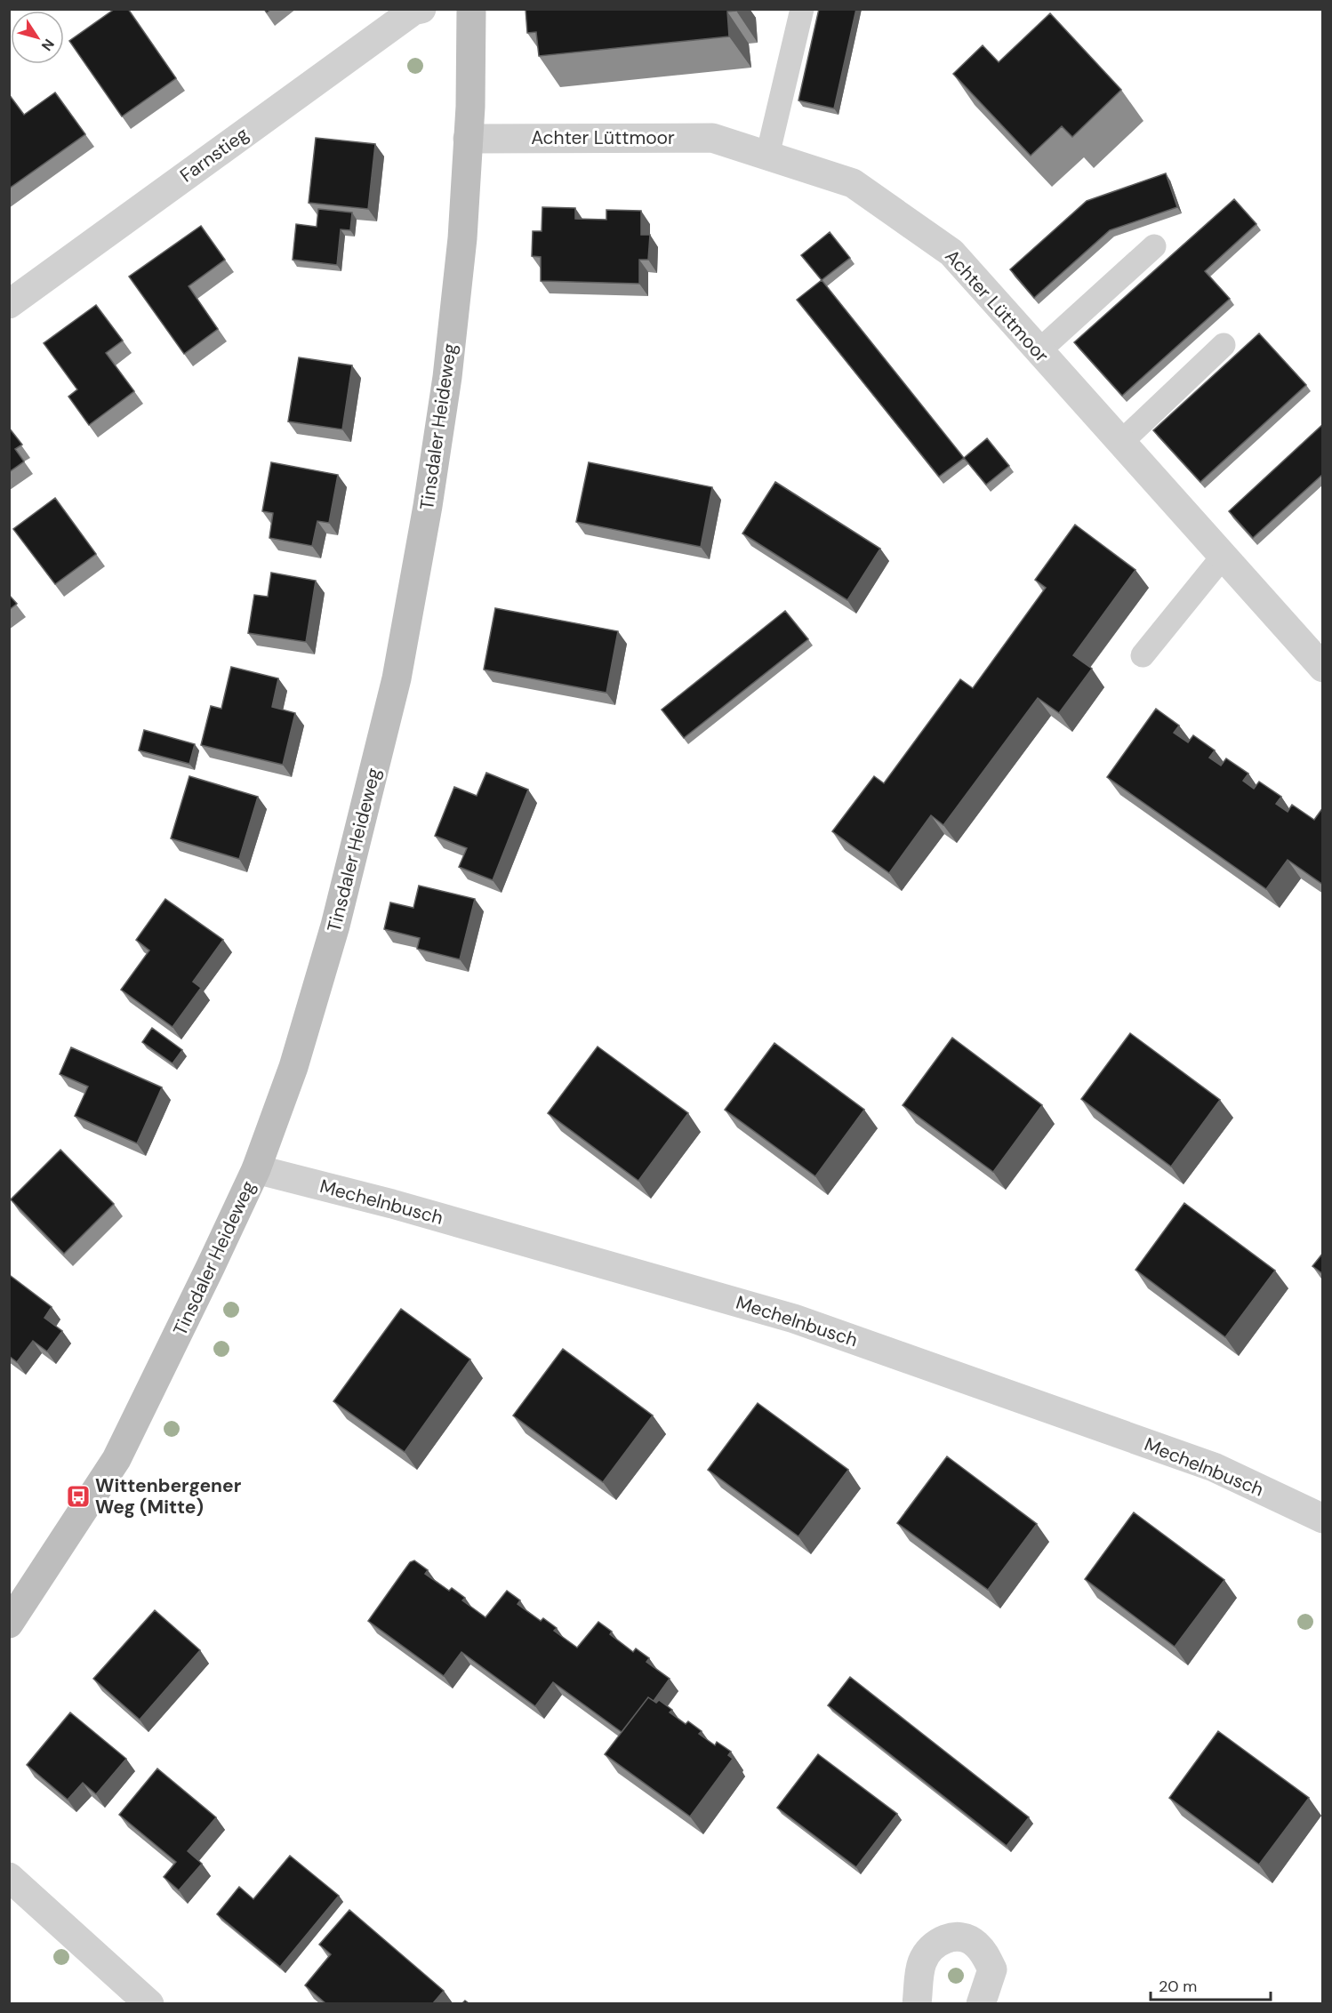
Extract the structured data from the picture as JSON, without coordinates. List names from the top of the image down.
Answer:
{
  "streets": {
    "street": [
      "Achter Lüttmoor",
      "Farnstieg",
      "Tinsdaler Heideweg",
      "Mechelnbusch"
    ]
  },
  "crossings": [
    ["Achter Lüttmoor", "Tinsdaler Heideweg"],
    ["Tinsdaler Heideweg", "Mechelnbusch"]
  ],
  "places": {
    "bus stop": ["Wittenbergener Weg (Mitte)"]
  },
  "scale_bar": "20 m",
  "north": "bottom right"
}
